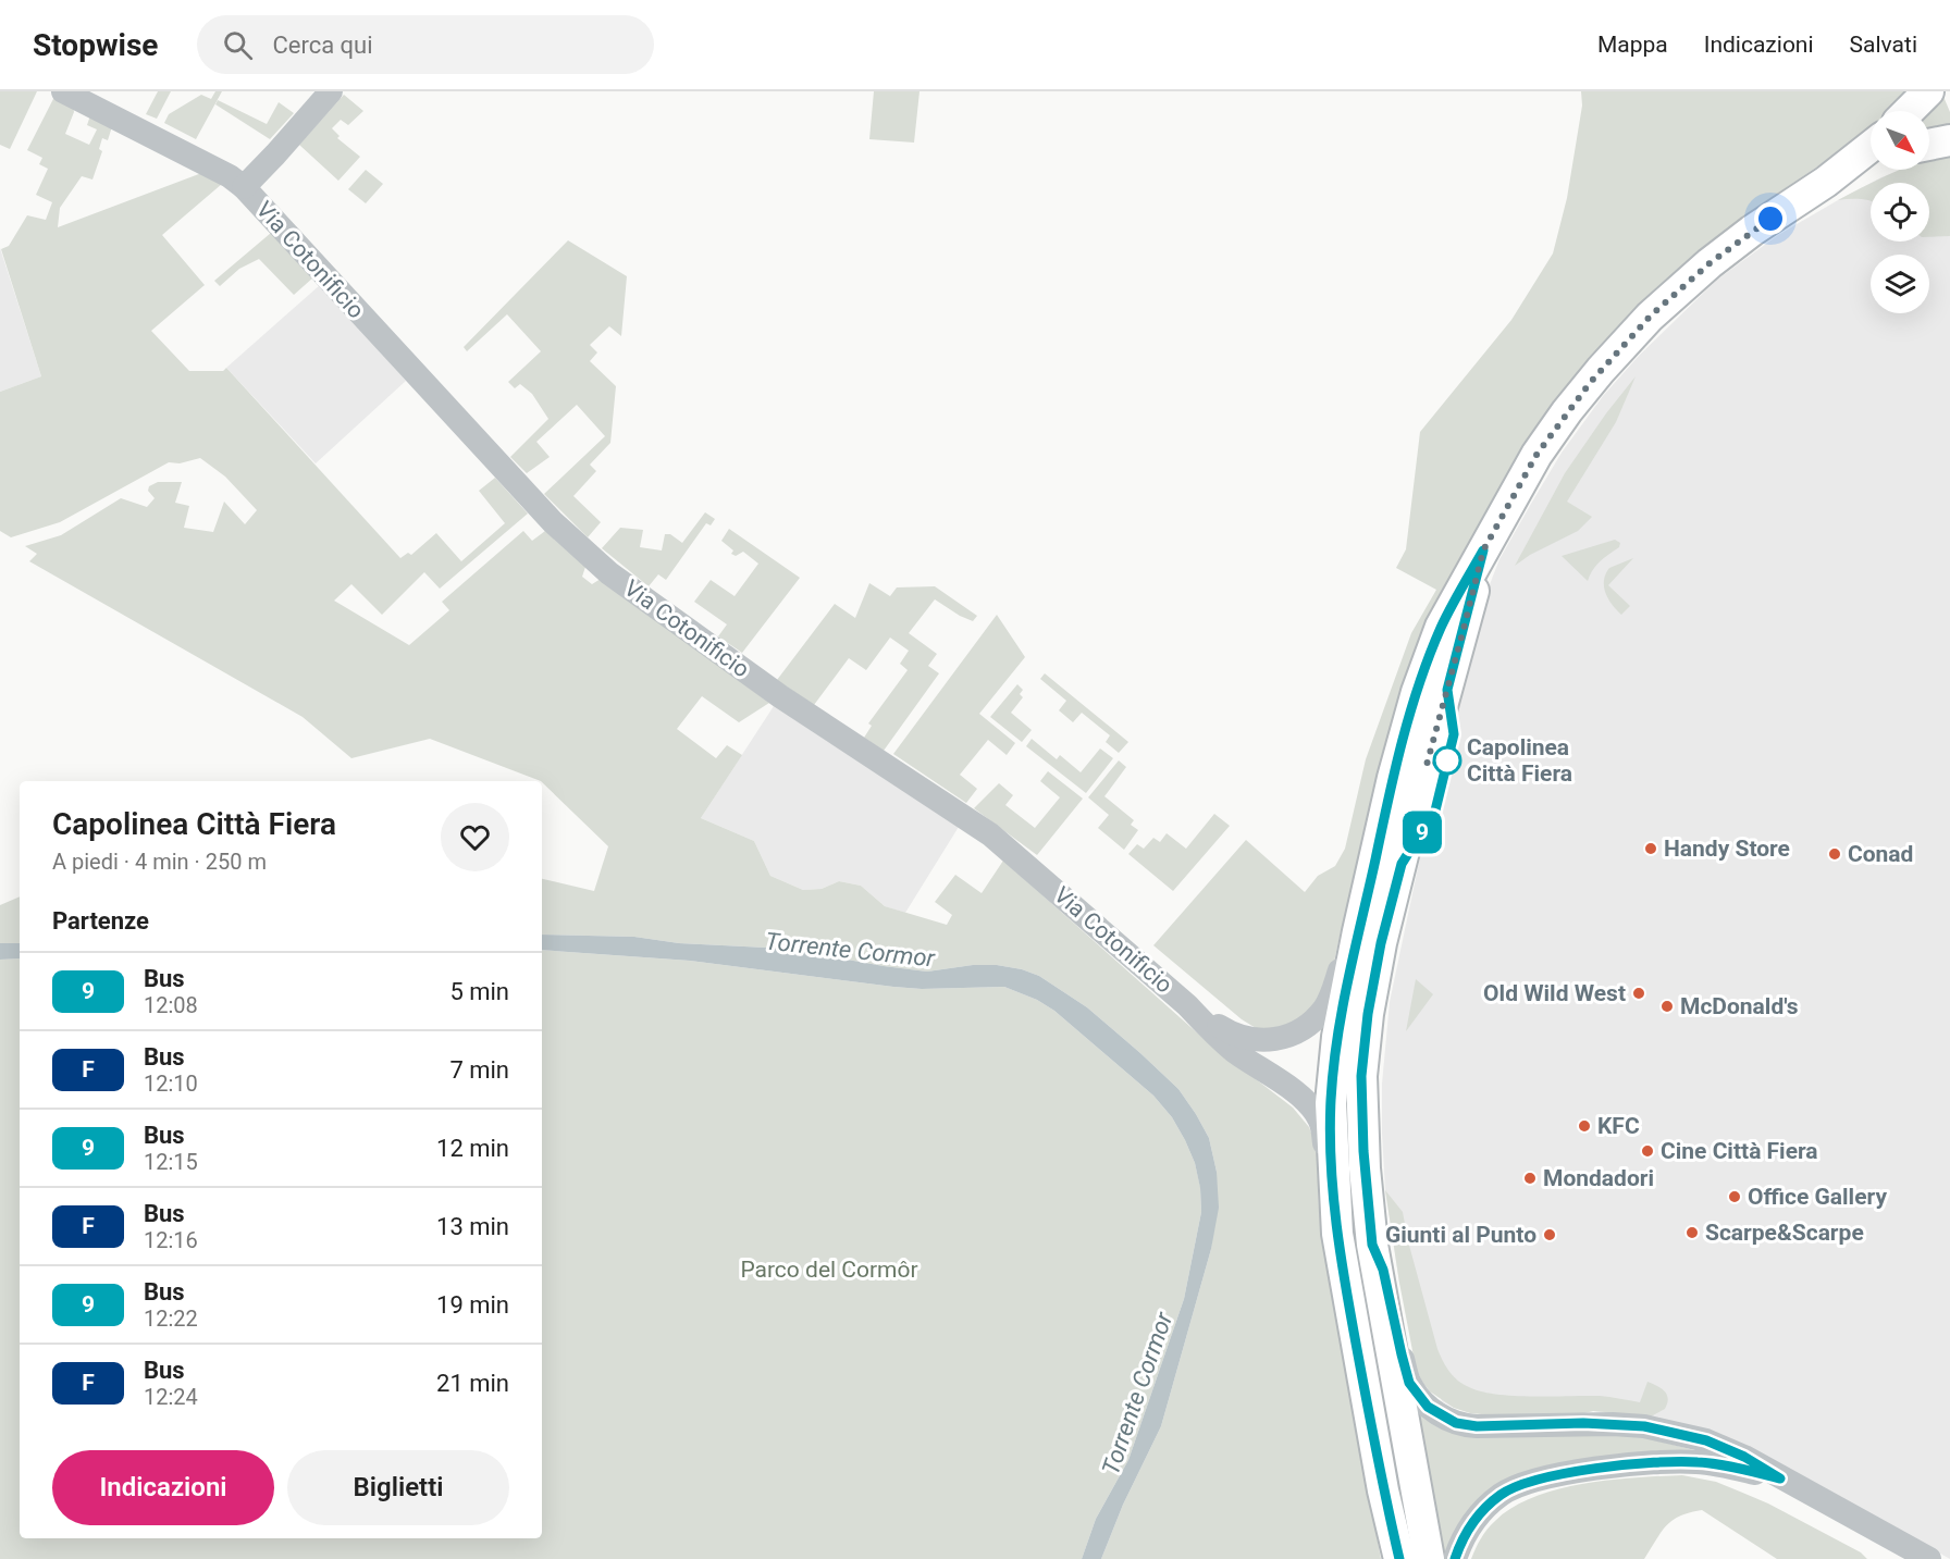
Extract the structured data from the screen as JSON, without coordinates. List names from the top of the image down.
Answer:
{
  "streets": {
    "street": ["Via Cotonificio"]
  },
  "water": ["Torrente Cormor"],
  "parks": ["Parco del Cormôr"],
  "places": [
    "Capolinea Città Fiera",
    "Handy Store",
    "Conad",
    "Old Wild West",
    "McDonald's",
    "KFC",
    "Cine Città Fiera",
    "Mondadori",
    "Office Gallery",
    "Scarpe&Scarpe",
    "Giunti al Punto"
  ],
  "lines": ["bus line 9"],
  "north": "bottom right",
  "page": {
    "header": "Stopwise",
    "search": "Cerca qui",
    "nav": ["Mappa", "Indicazioni", "Salvati"],
    "on_map": "9",
    "heading": [
      ["Capolinea Città Fiera", "A piedi · 4 min · 250 m"],
      "Partenze"
    ],
    "list": [
      {
        "mark": "9",
        "name": "Bus",
        "note": "12:08",
        "value": "5 min"
      },
      {
        "mark": "F",
        "name": "Bus",
        "note": "12:10",
        "value": "7 min"
      },
      {
        "mark": "9",
        "name": "Bus",
        "note": "12:15",
        "value": "12 min"
      },
      {
        "mark": "F",
        "name": "Bus",
        "note": "12:16",
        "value": "13 min"
      },
      {
        "mark": "9",
        "name": "Bus",
        "note": "12:22",
        "value": "19 min"
      },
      {
        "mark": "F",
        "name": "Bus",
        "note": "12:24",
        "value": "21 min"
      }
    ],
    "buttons": ["Indicazioni", "Biglietti"]
  }
}
